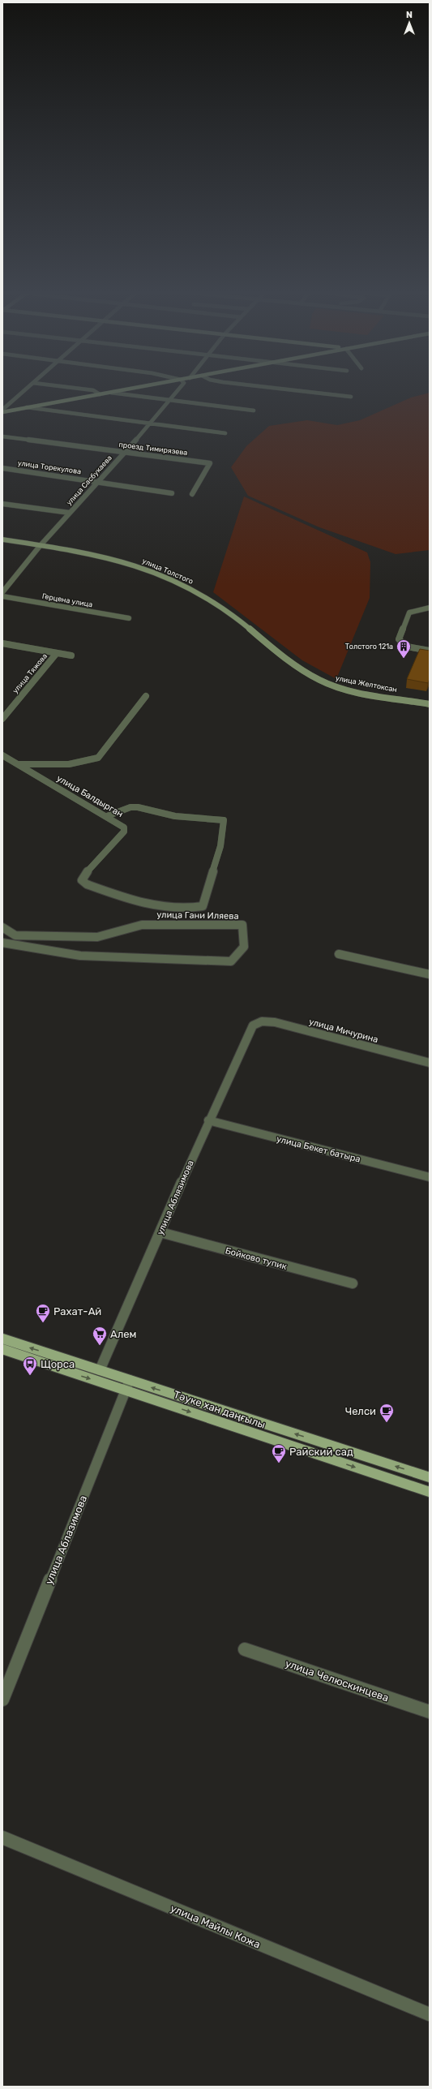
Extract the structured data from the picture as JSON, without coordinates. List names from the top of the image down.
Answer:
{
  "streets": {
    "main road": ["улица Толстого", "улица Желтоксан", "Тәуке хан даңғылы"],
    "street": [
      "проезд Тимирязева",
      "улица Торекулова",
      "улица Сасбукаева",
      "Герцена улица",
      "улица Тяжова",
      "улица Балдырган",
      "улица Гани Иляева",
      "улица Мичурина",
      "улица Бекет батыра",
      "улица Аблязимова",
      "Бойково тупик",
      "улица Аблазимова",
      "улица Челюскинцева",
      "улица Майлы Кожа"
    ]
  },
  "crossings": [
    ["проезд Тимирязева", "улица Сасбукаева"],
    ["улица Торекулова", "улица Сасбукаева"],
    ["улица Сасбукаева", "улица Толстого"],
    ["улица Толстого", "улица Желтоксан"],
    ["улица Мичурина", "улица Аблязимова"],
    ["улица Бекет батыра", "улица Аблязимова"],
    ["улица Аблязимова", "Бойково тупик"],
    ["улица Аблязимова", "Тәуке хан даңғылы"],
    ["Тәуке хан даңғылы", "улица Аблазимова"]
  ],
  "places": {
    "building": ["Толстого 121а"],
    "cafe": ["Рахат-Ай", "Челси", "Райский сад"],
    "supermarket": ["Алем"],
    "bus stop": ["Щорса"]
  },
  "north": "top"
}
